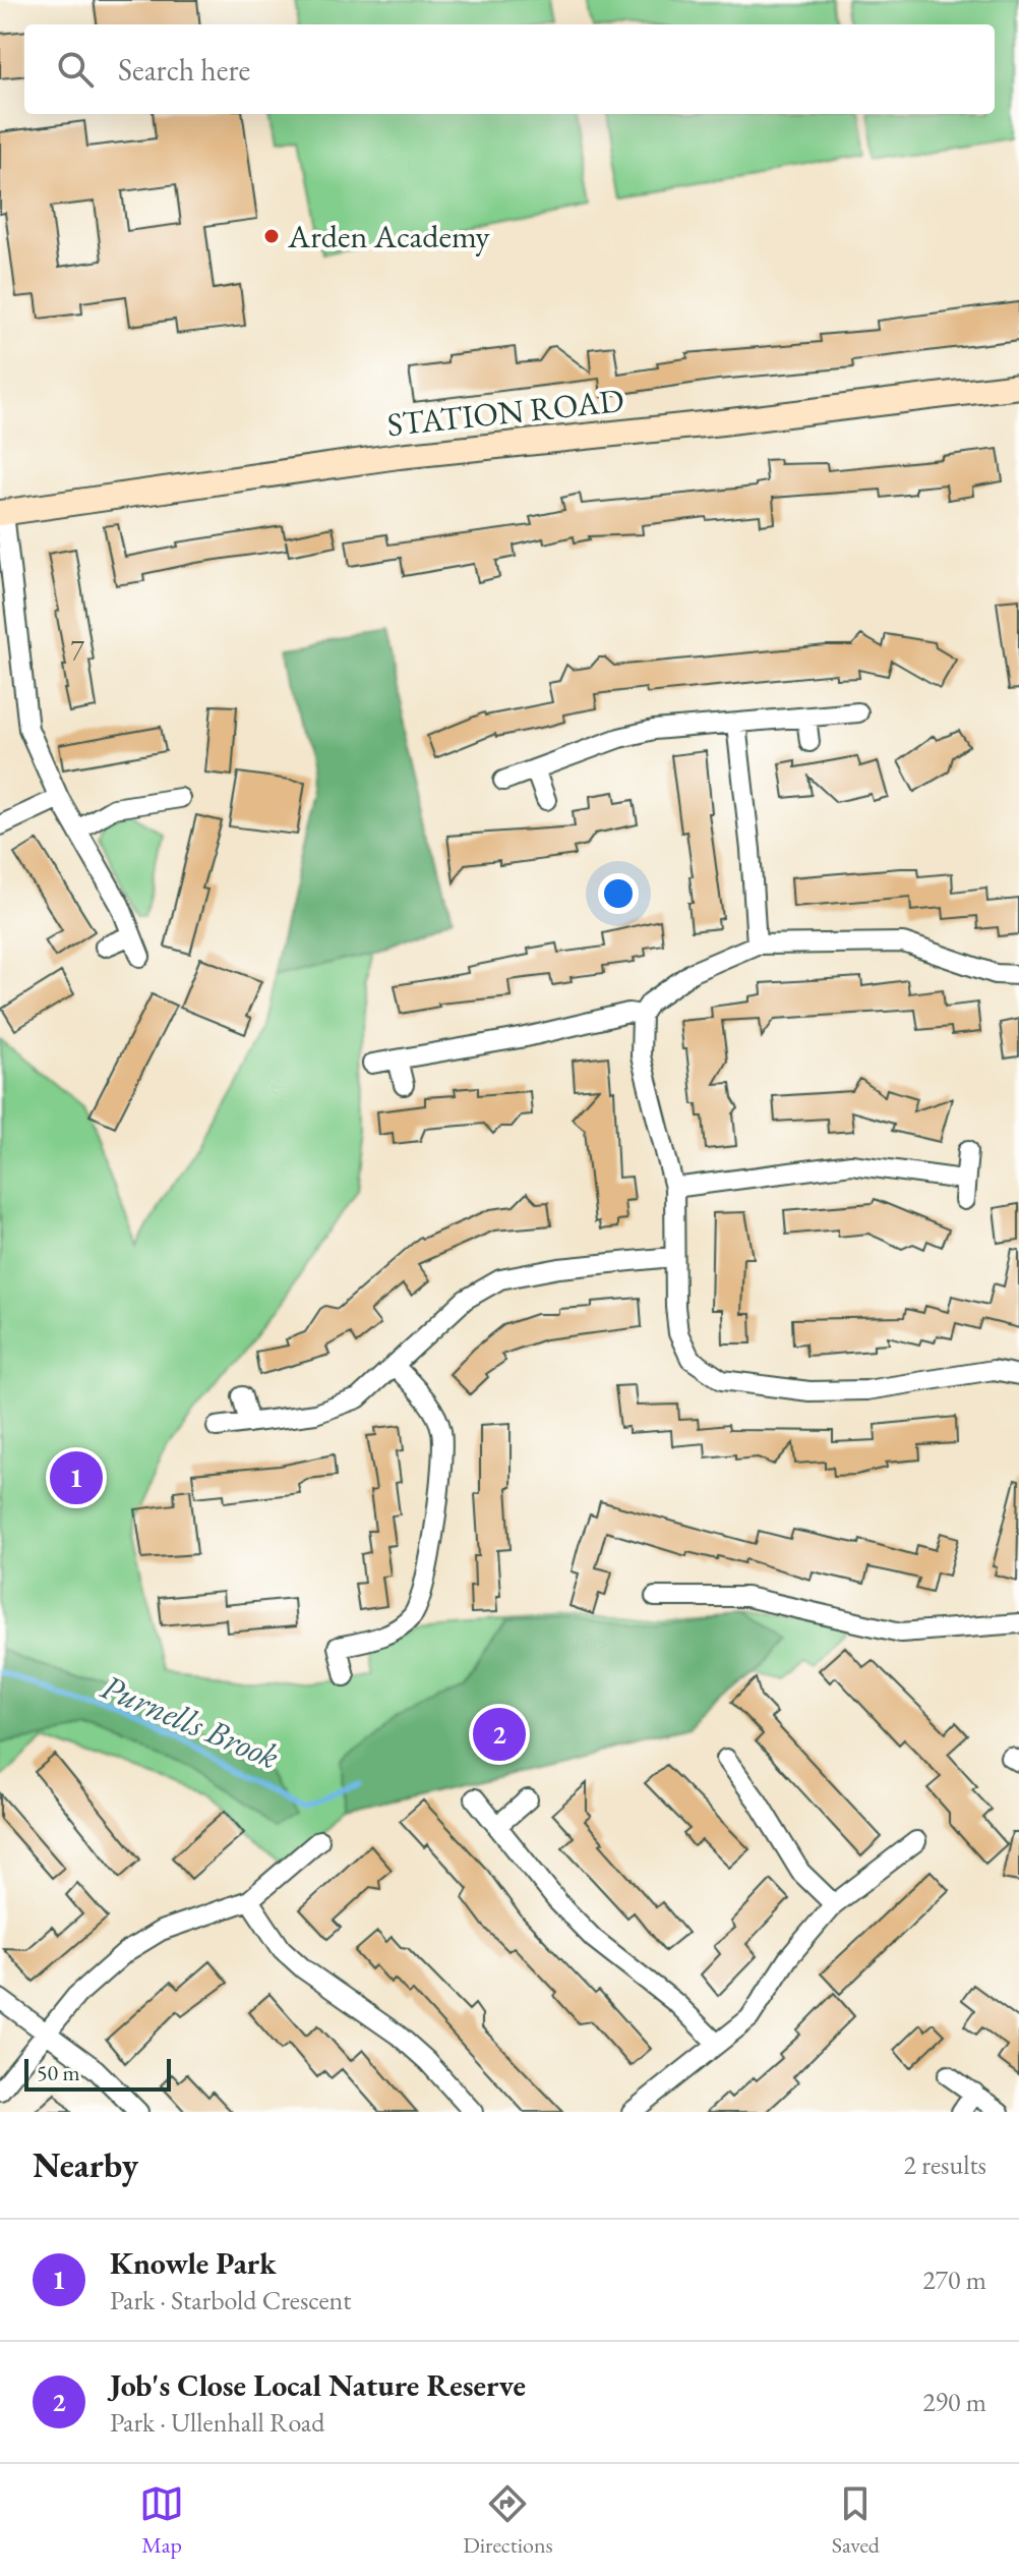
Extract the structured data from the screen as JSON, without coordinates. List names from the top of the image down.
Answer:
{
  "streets": {
    "main road": ["STATION ROAD"]
  },
  "water": ["Purnells Brook"],
  "places": ["Arden Academy"],
  "house_numbers": ["7"],
  "scale_bar": "50 m",
  "page": {
    "search": "Search here",
    "pins": ["1", "2"],
    "scale": "50 m",
    "heading": ["Nearby", "2 results"],
    "list": [
      {
        "mark": "1",
        "name": "Knowle Park",
        "note": "Park · Starbold Crescent",
        "value": "270 m"
      },
      {
        "mark": "2",
        "name": "Job's Close Local Nature Reserve",
        "note": "Park · Ullenhall Road",
        "value": "290 m"
      }
    ],
    "nav": ["Map", "Directions", "Saved"]
  }
}
